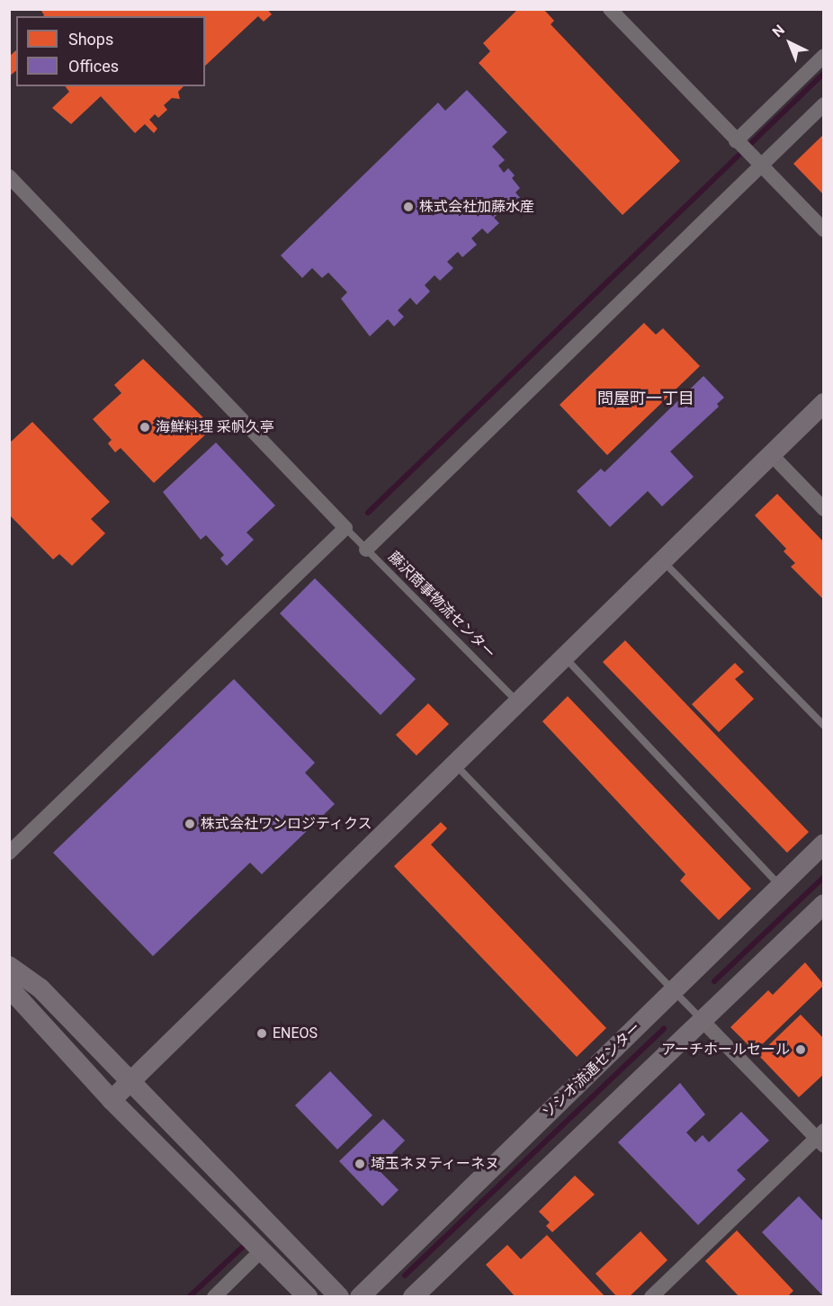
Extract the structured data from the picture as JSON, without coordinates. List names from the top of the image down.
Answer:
{
  "streets": {
    "street": ["ソシオ流通センター"],
    "lane": ["藤沢商事物流センター"]
  },
  "districts": ["問屋町一丁目"],
  "places": [
    "株式会社加藤水産",
    "海鮮料理 采帆久亭",
    "株式会社ワンロジティクス",
    "ENEOS",
    "アーチホールセール",
    "埼玉ネヌティーネヌ"
  ],
  "legend": ["Shops", "Offices"],
  "north": "top left"
}
